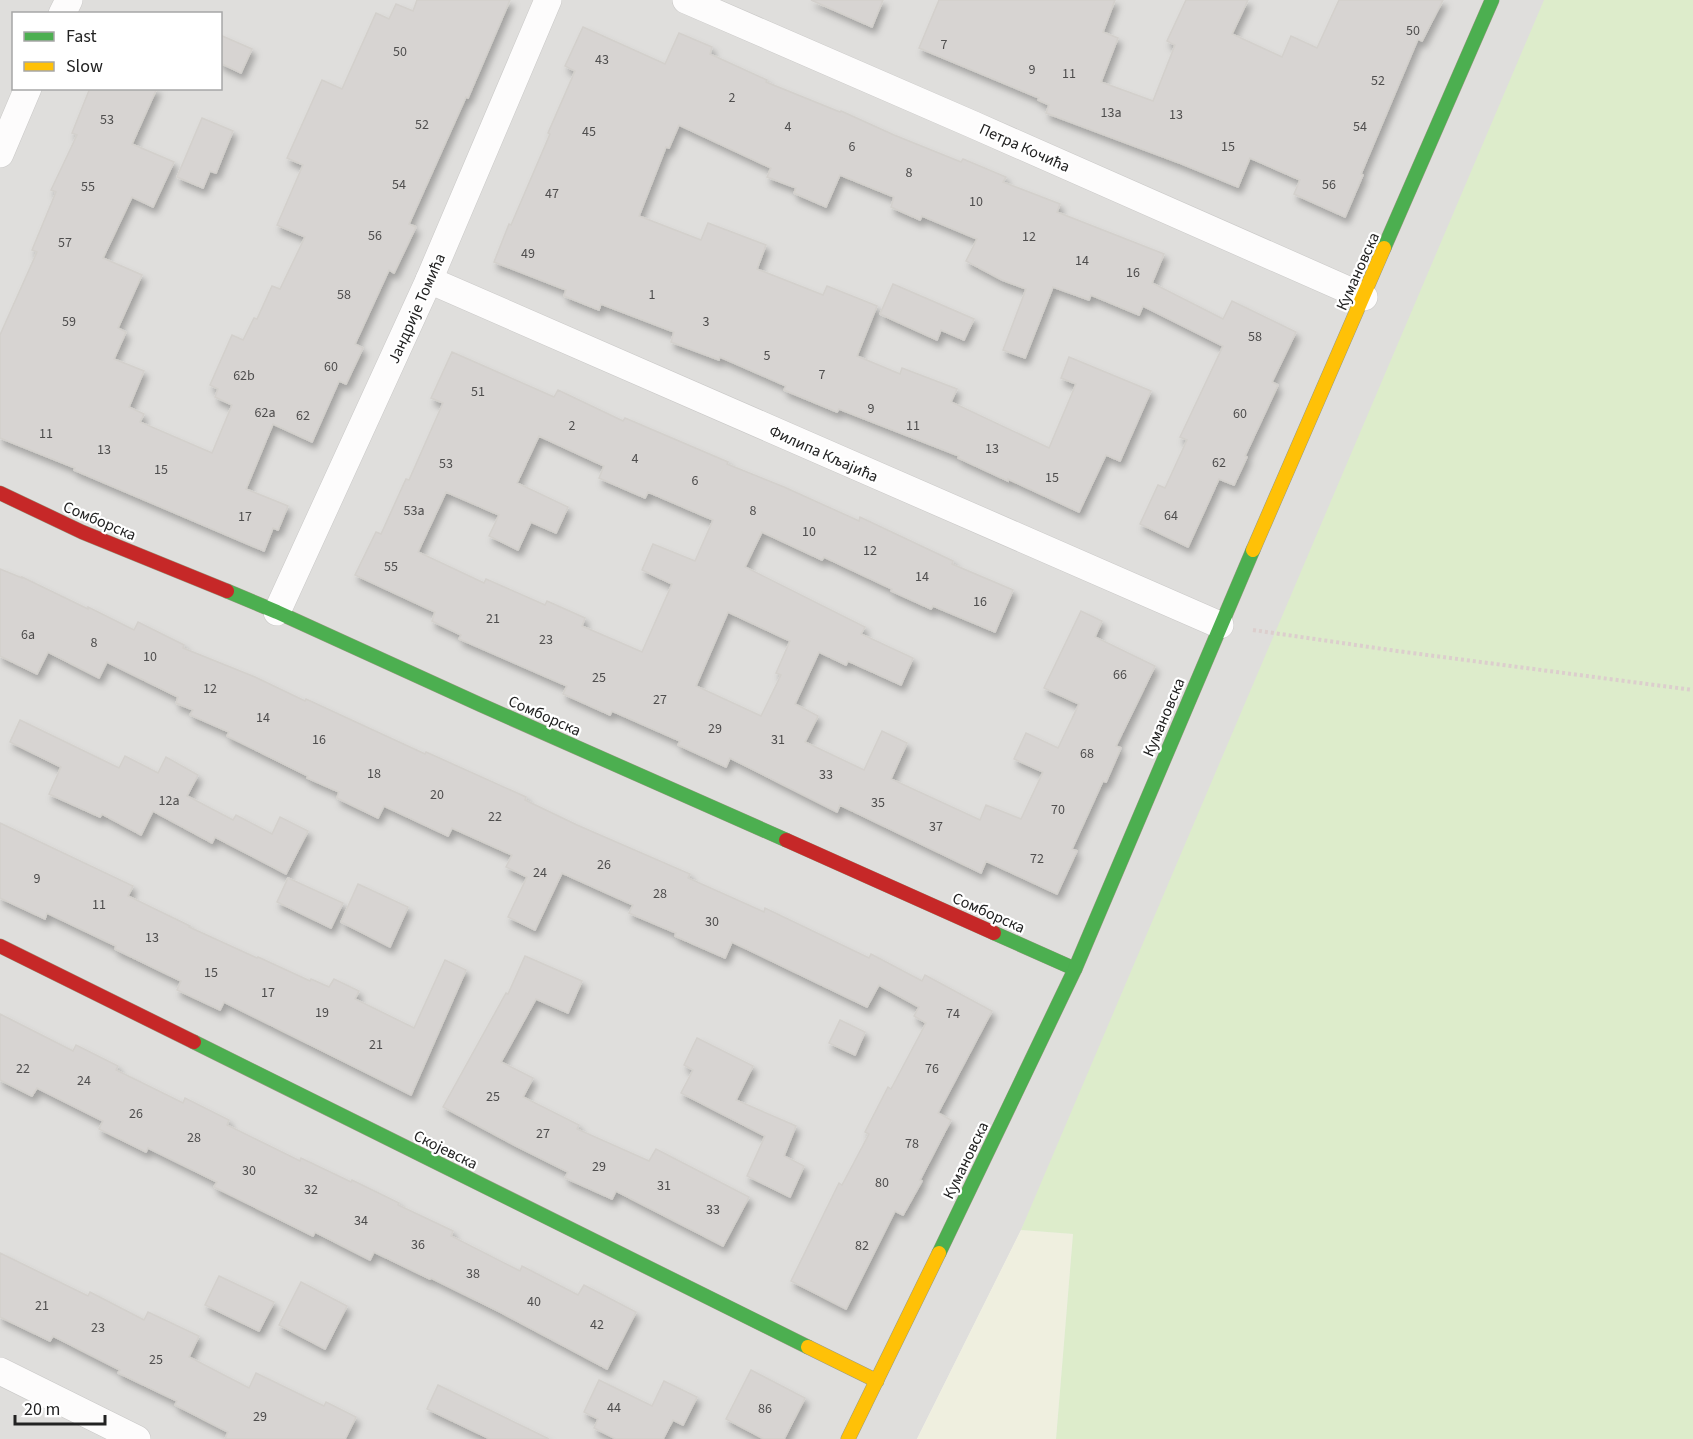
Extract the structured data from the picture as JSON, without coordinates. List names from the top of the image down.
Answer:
{
  "streets": {
    "street": [
      "Петра Кочића",
      "Кумановска",
      "Јандрије Томића",
      "Филипа Кљајића",
      "Сомборска",
      "Скојевска"
    ]
  },
  "crossings": [
    ["Петра Кочића", "Кумановска"],
    ["Кумановска", "Филипа Кљајића"],
    ["Кумановска", "Сомборска"],
    ["Кумановска", "Скојевска"],
    ["Јандрије Томића", "Филипа Кљајића"],
    ["Јандрије Томића", "Сомборска"]
  ],
  "house_numbers": [
    "50",
    "7",
    "50",
    "43",
    "9",
    "11",
    "52",
    "2",
    "13a",
    "13",
    "53",
    "52",
    "4",
    "54",
    "45",
    "6",
    "15",
    "8",
    "54",
    "56",
    "55",
    "47",
    "10",
    "56",
    "12",
    "57",
    "49",
    "14",
    "16",
    "58",
    "1",
    "59",
    "3",
    "58",
    "5",
    "60",
    "7",
    "62b",
    "51",
    "9",
    "62a",
    "60",
    "62",
    "2",
    "11",
    "11",
    "13",
    "13",
    "4",
    "62",
    "53",
    "15",
    "15",
    "6",
    "53a",
    "8",
    "64",
    "17",
    "10",
    "12",
    "55",
    "14",
    "16",
    "21",
    "6a",
    "23",
    "8",
    "10",
    "66",
    "25",
    "12",
    "27",
    "14",
    "29",
    "16",
    "31",
    "68",
    "18",
    "33",
    "20",
    "12a",
    "35",
    "70",
    "22",
    "37",
    "72",
    "26",
    "24",
    "9",
    "28",
    "11",
    "30",
    "13",
    "15",
    "17",
    "19",
    "74",
    "21",
    "22",
    "76",
    "24",
    "25",
    "26",
    "27",
    "28",
    "78",
    "29",
    "30",
    "80",
    "31",
    "32",
    "33",
    "34",
    "36",
    "82",
    "38",
    "40",
    "21",
    "42",
    "23",
    "25",
    "44",
    "86",
    "29"
  ],
  "legend": ["Fast", "Slow"],
  "scale_bar": "20 m"
}
